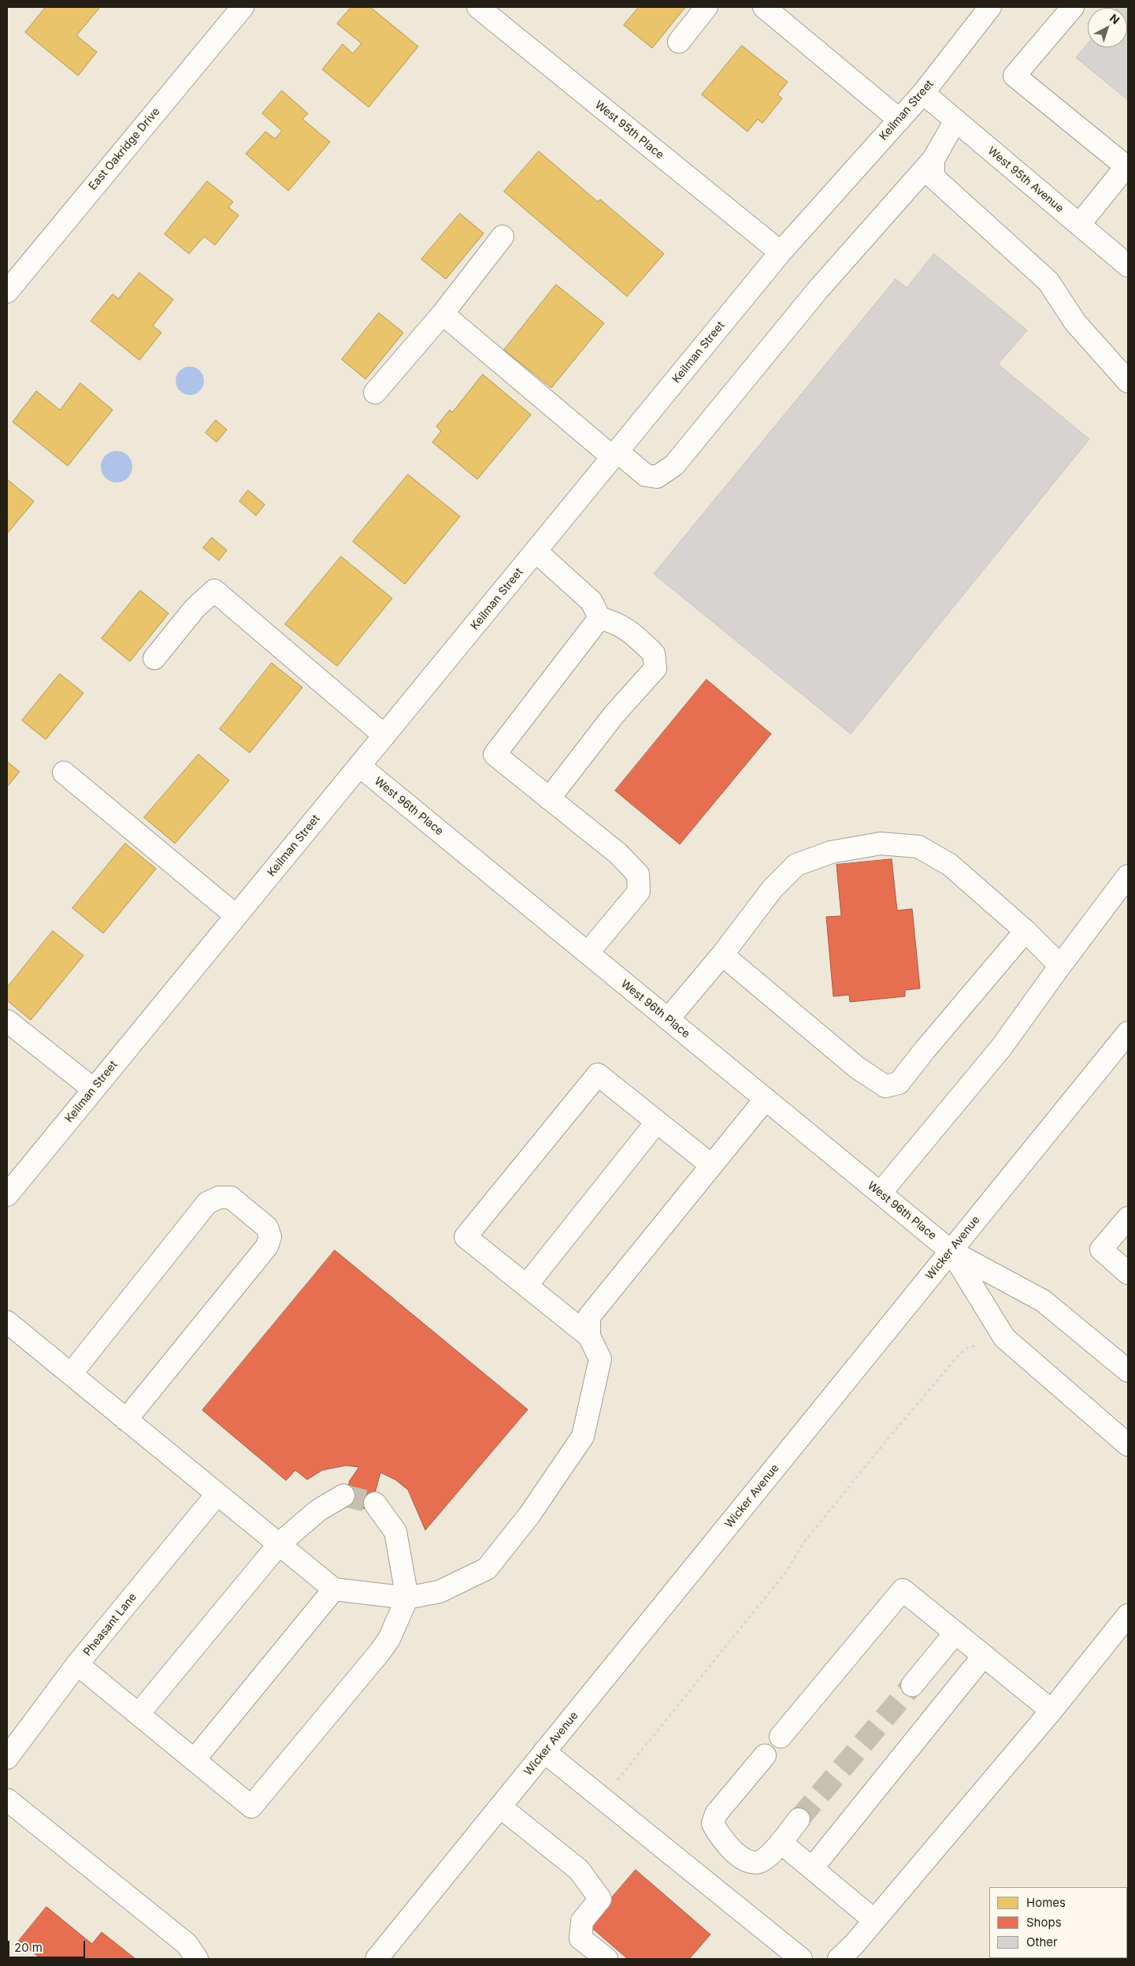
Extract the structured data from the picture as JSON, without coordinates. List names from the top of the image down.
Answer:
{
  "streets": {
    "main road": [
      "Keilman Street",
      "West 95th Place",
      "East Oakridge Drive",
      "West 95th Avenue",
      "West 96th Place",
      "Wicker Avenue",
      "Pheasant Lane"
    ]
  },
  "crossings": [
    ["Keilman Street", "West 95th Place"],
    ["Keilman Street", "West 95th Avenue"],
    ["Keilman Street", "West 96th Place"],
    ["West 96th Place", "Wicker Avenue"]
  ],
  "legend": ["Homes", "Shops", "Other"],
  "scale_bar": "20 m",
  "north": "top right"
}
